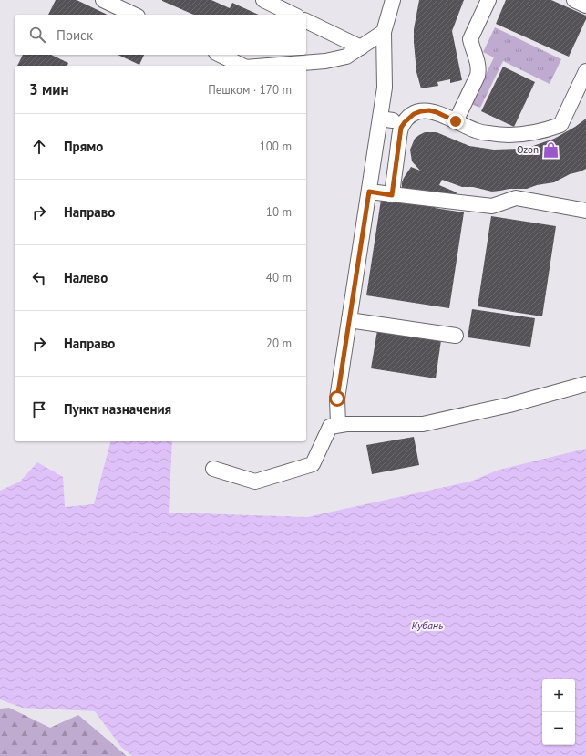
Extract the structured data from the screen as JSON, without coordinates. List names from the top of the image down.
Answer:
{
  "water": ["Кубань"],
  "places": {
    "shop": ["Ozon"]
  },
  "page": {
    "search": "Поиск",
    "heading": ["3 мин", "Пешком · 170 m"],
    "list": [
      ["Прямо", "100 m"],
      ["Направо", "10 m"],
      ["Налево", "40 m"],
      ["Направо", "20 m"],
      "Пункт назначения"
    ],
    "map_buttons": ["+", "−"]
  }
}
